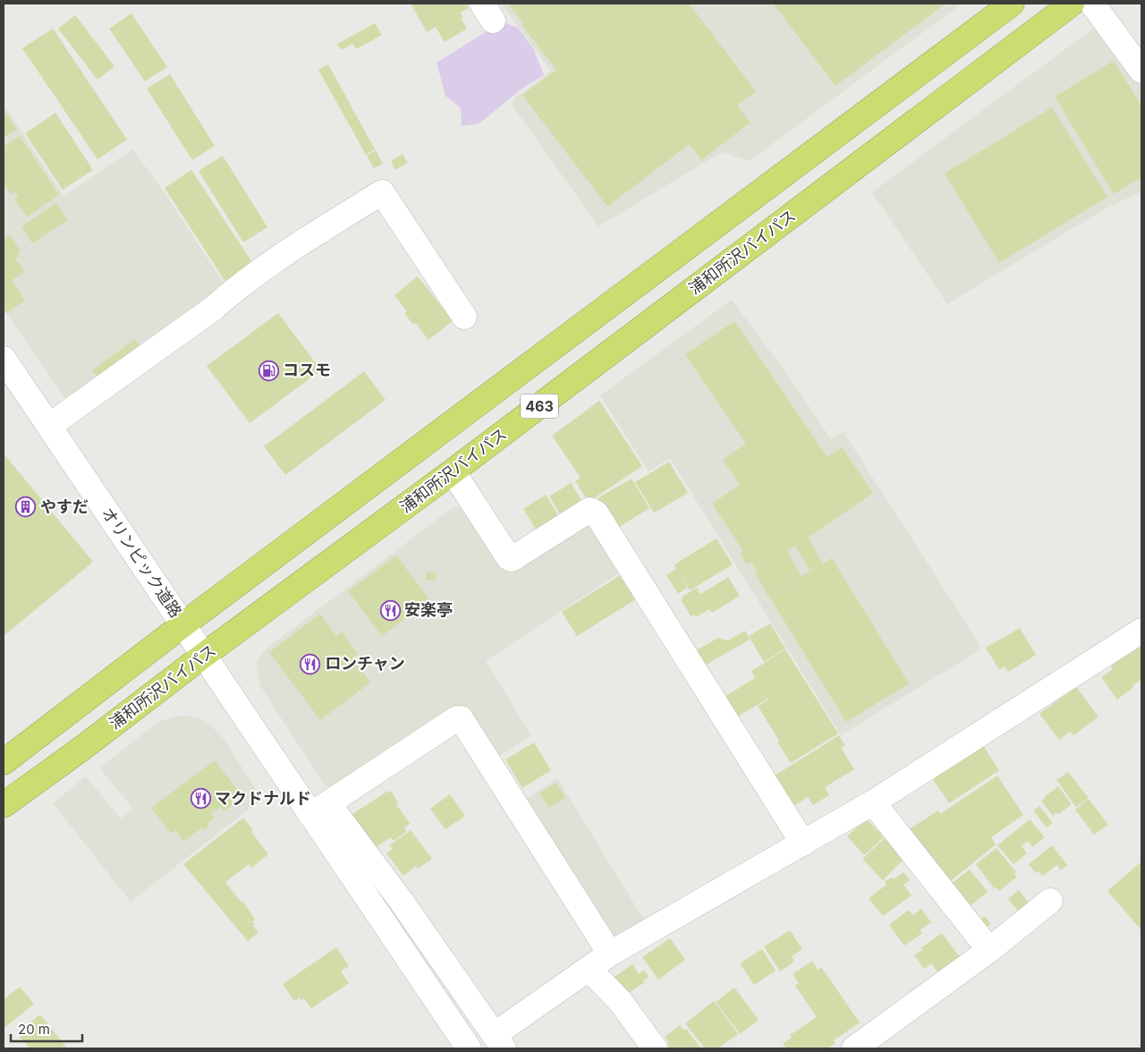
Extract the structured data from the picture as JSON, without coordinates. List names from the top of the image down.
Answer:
{
  "streets": {
    "highway": ["浦和所沢バイパス", "463"],
    "street": ["オリンピック道路"]
  },
  "crossings": [
    ["浦和所沢バイパス", "オリンピック道路"],
    ["463", "オリンピック道路"]
  ],
  "places": {
    "fuel station": ["コスモ"],
    "building": ["やすだ"],
    "restaurant": ["安楽亭", "ロンチャン", "マクドナルド"]
  },
  "scale_bar": "20 m"
}
